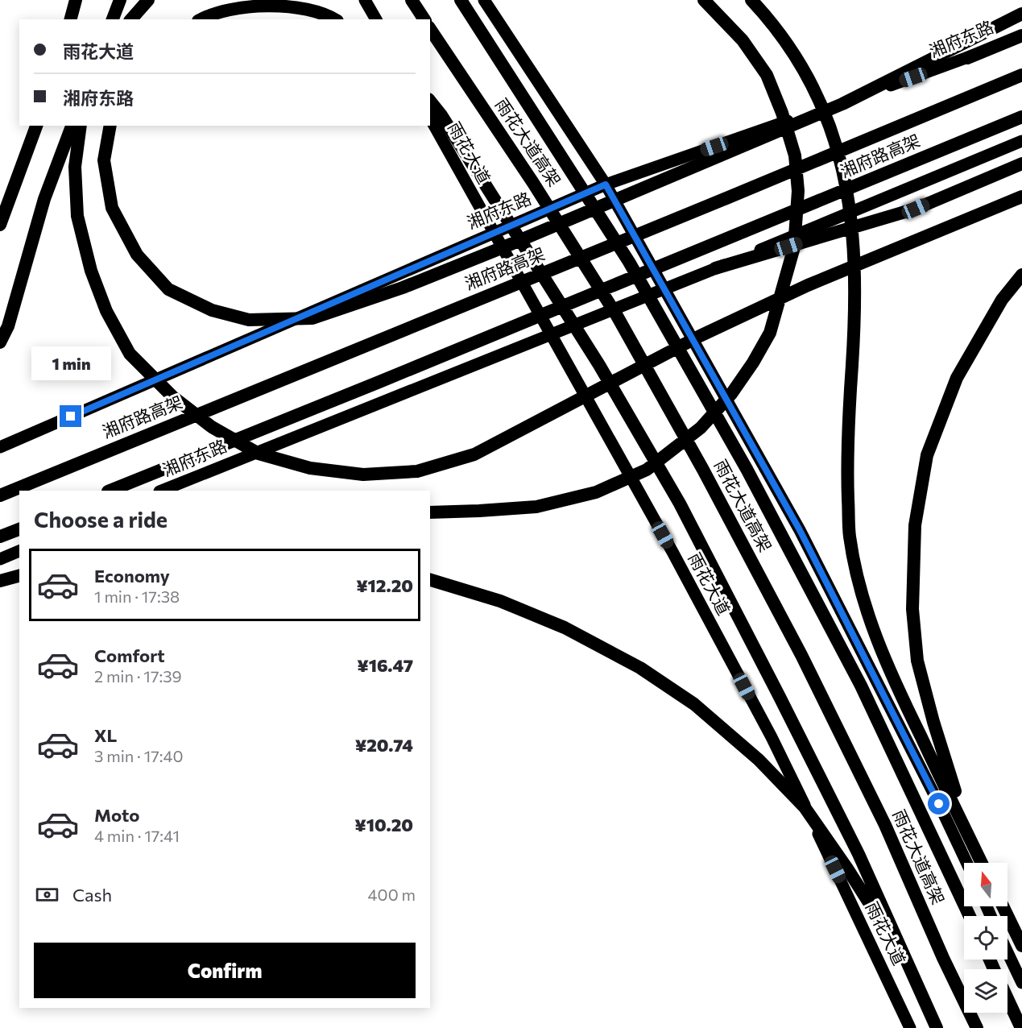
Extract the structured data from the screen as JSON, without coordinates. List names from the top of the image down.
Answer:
{
  "streets": {
    "highway": ["雨花大道高架", "湘府路高架"],
    "main road": ["湘府东路", "雨花大道"]
  },
  "crossings": [
    ["湘府东路", "雨花大道"]
  ],
  "north": "top",
  "page": {
    "banner": ["雨花大道", "湘府东路"],
    "bubble": "1 min",
    "heading": "Choose a ride",
    "list": [
      {
        "name": "Economy",
        "note": "1 min · 17:38",
        "value": "¥12.20"
      },
      {
        "name": "Comfort",
        "note": "2 min · 17:39",
        "value": "¥16.47"
      },
      {
        "name": "XL",
        "note": "3 min · 17:40",
        "value": "¥20.74"
      },
      {
        "name": "Moto",
        "note": "4 min · 17:41",
        "value": "¥10.20"
      }
    ],
    "pay": ["Cash", "400 m"],
    "buttons": "Confirm"
  }
}
